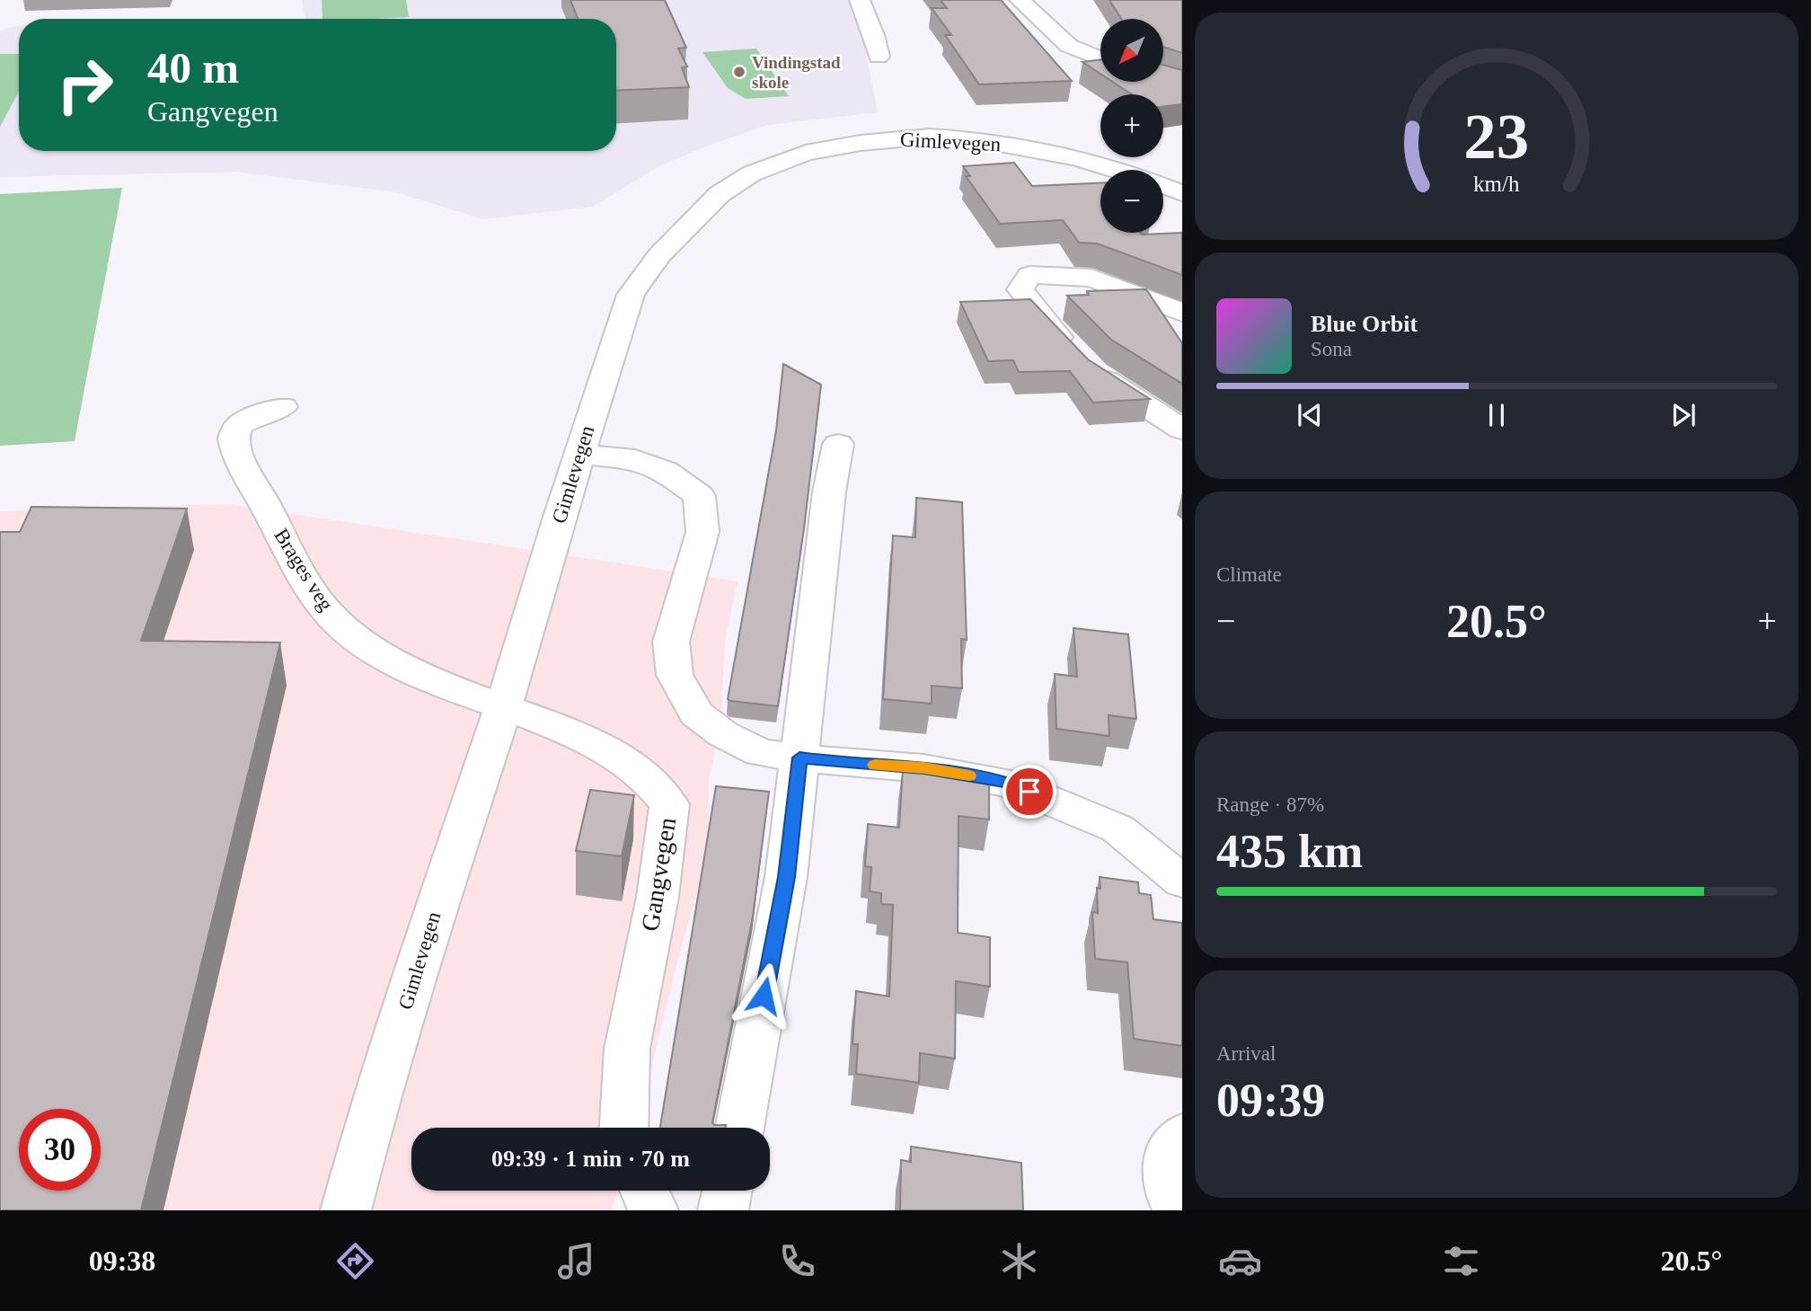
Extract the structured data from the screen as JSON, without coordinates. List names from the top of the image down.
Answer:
{
  "streets": {
    "street": ["Gimlevegen", "Brages veg", "Gangvegen"]
  },
  "crossings": [
    ["Gimlevegen", "Brages veg"],
    ["Gimlevegen", "Gangvegen"],
    ["Brages veg", "Gangvegen"]
  ],
  "places": ["Vindingstad skole"],
  "north": "bottom left",
  "page": {
    "map_buttons": ["+", "−"],
    "turn": ["40 m", "Gangvegen"],
    "song": ["Blue Orbit", "Sona"],
    "tile": [
      "Climate",
      ["Range · 87%", "435 km"],
      ["Arrival", "09:39"]
    ],
    "heat": ["−", "20.5°", "+"],
    "limit": "30",
    "trip": "09:39 · 1 min · 70 m",
    "tabs": ["09:38", "20.5°"],
    "gauge": ["23", "km/h"]
  }
}
